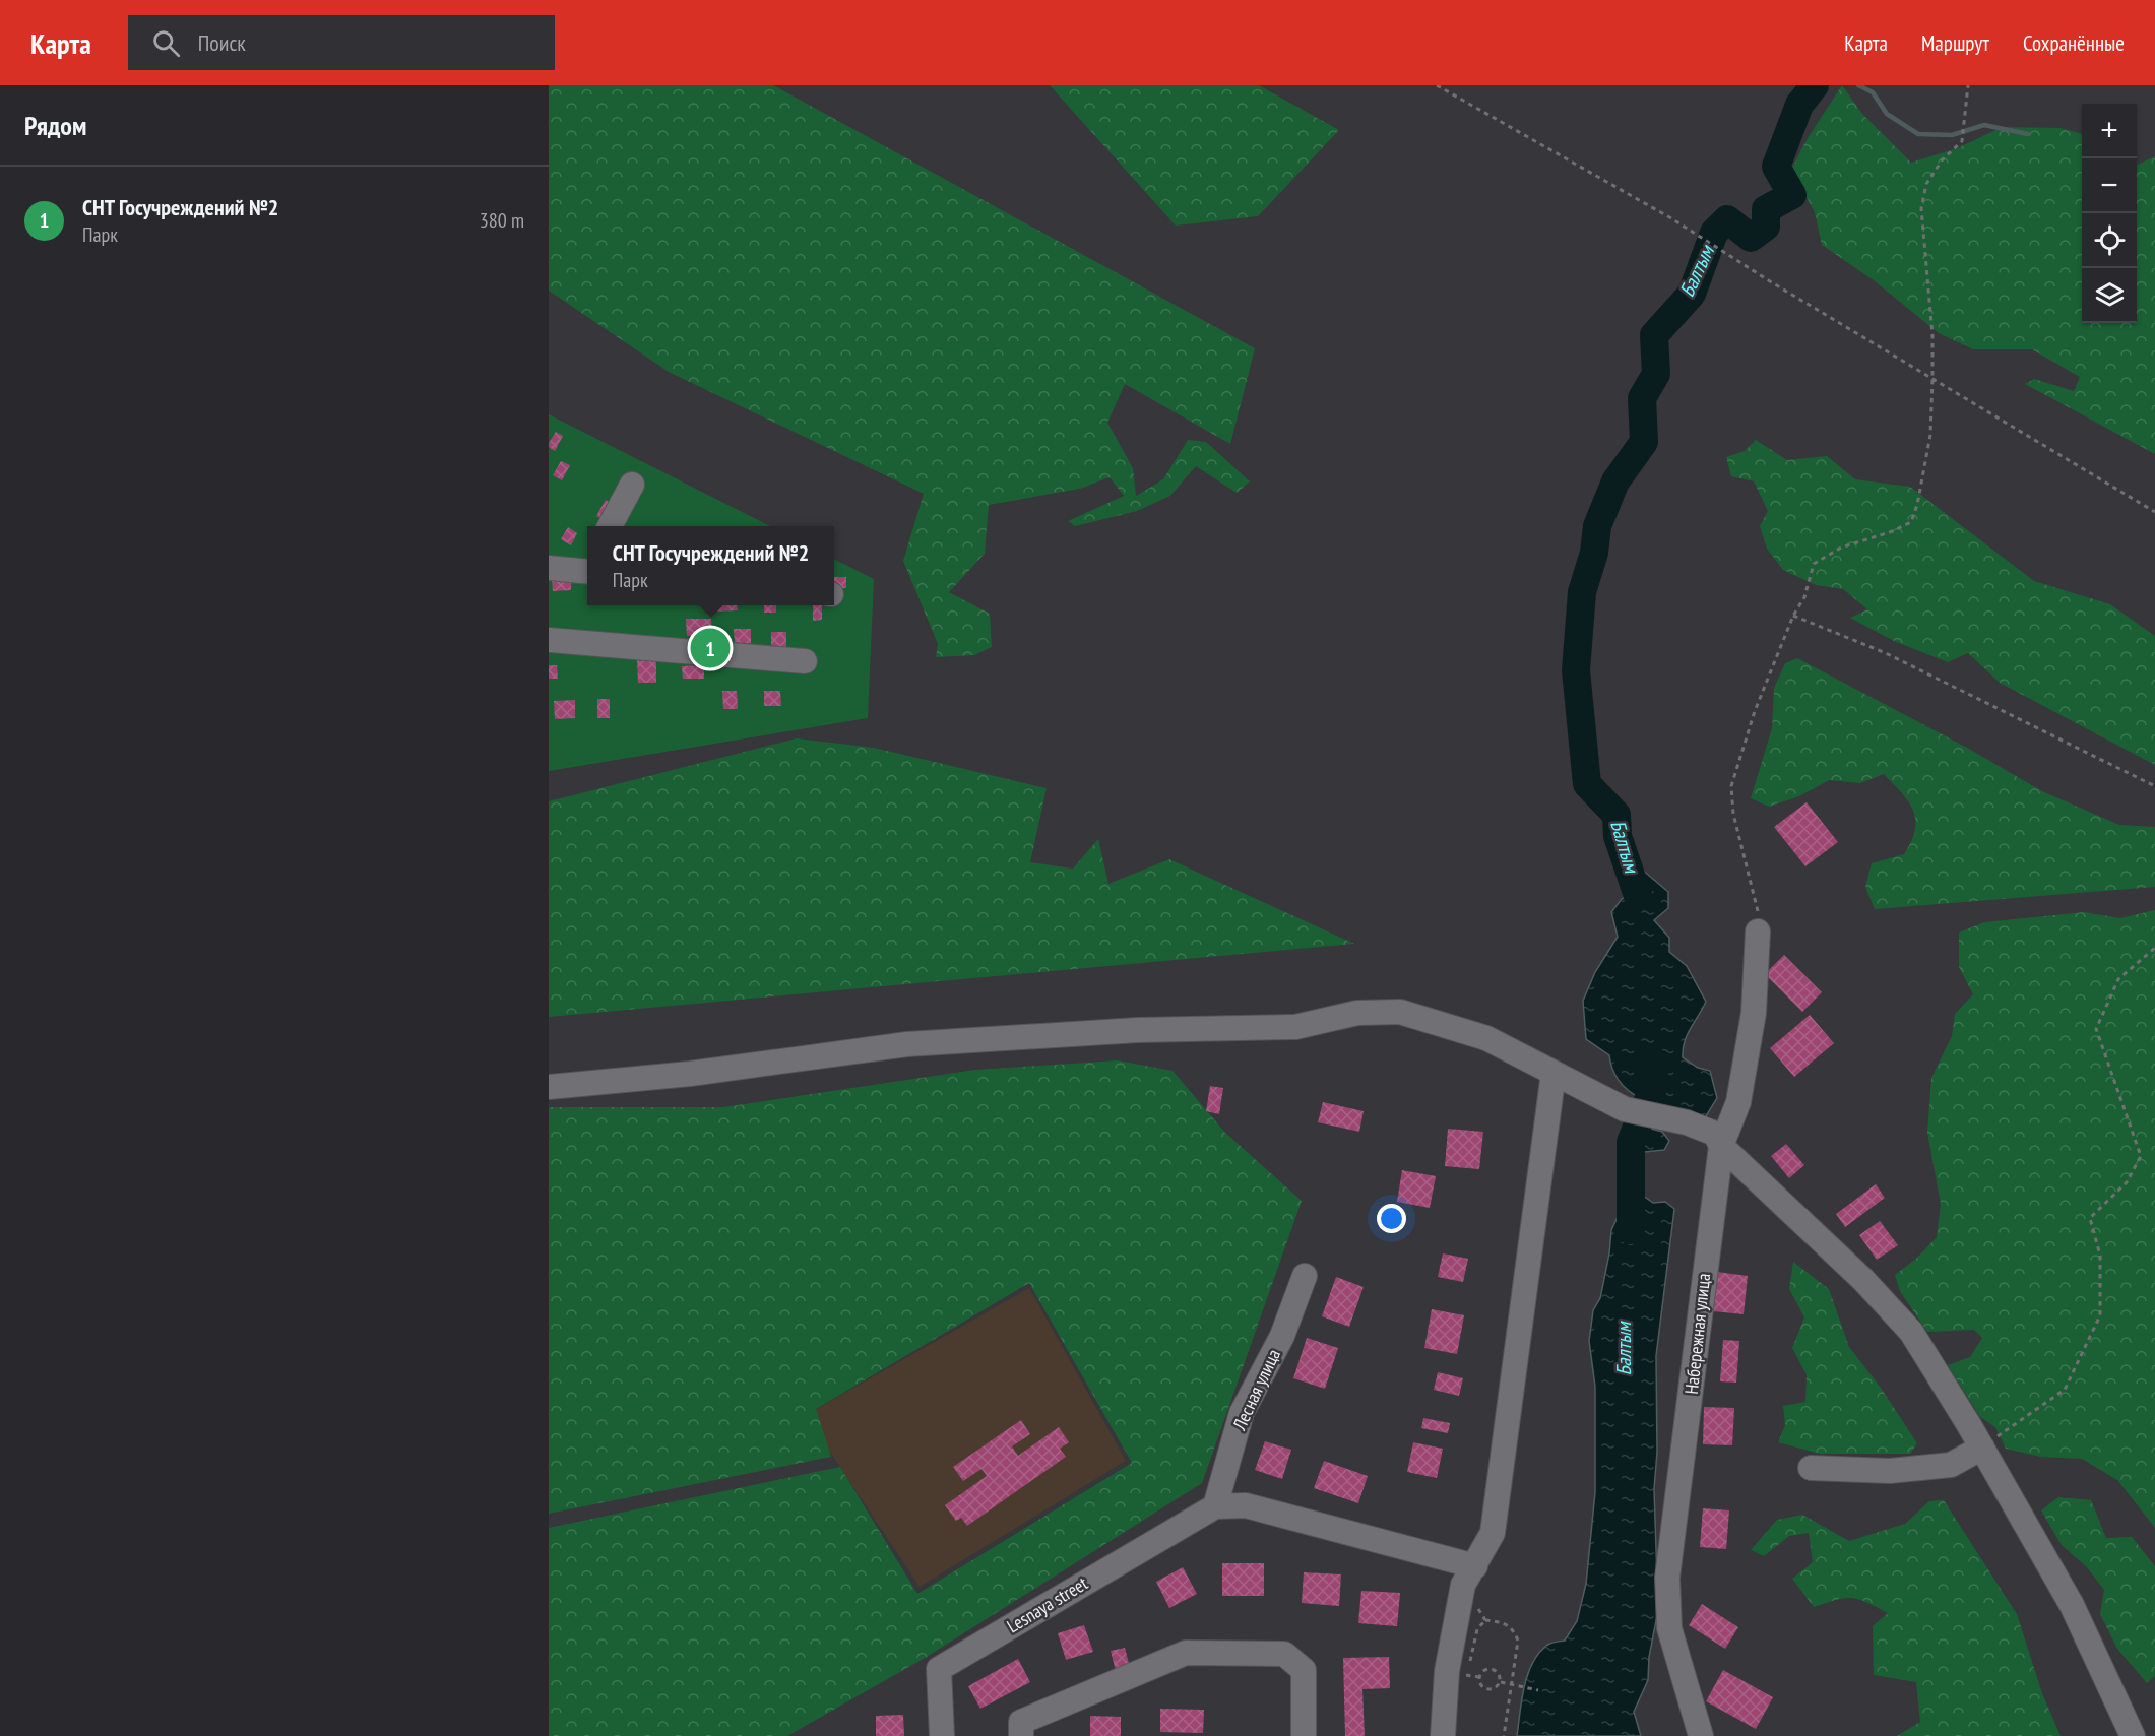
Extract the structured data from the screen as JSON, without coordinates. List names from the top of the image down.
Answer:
{
  "streets": {
    "street": ["Набережная улица", "Лесная улица", "Lesnaya street"]
  },
  "crossings": [
    ["Лесная улица", "Lesnaya street"]
  ],
  "water": ["Балтым"],
  "page": {
    "header": "Карта",
    "search": "Поиск",
    "nav": ["Карта", "Маршрут", "Сохранённые"],
    "heading": "Рядом",
    "map_buttons": ["+", "−"],
    "list": [
      {
        "mark": "1",
        "name": "СНТ Госучреждений №2",
        "note": "Парк",
        "value": "380 m"
      }
    ],
    "popup": ["СНТ Госучреждений №2", "Парк"],
    "pins": "1"
  }
}
